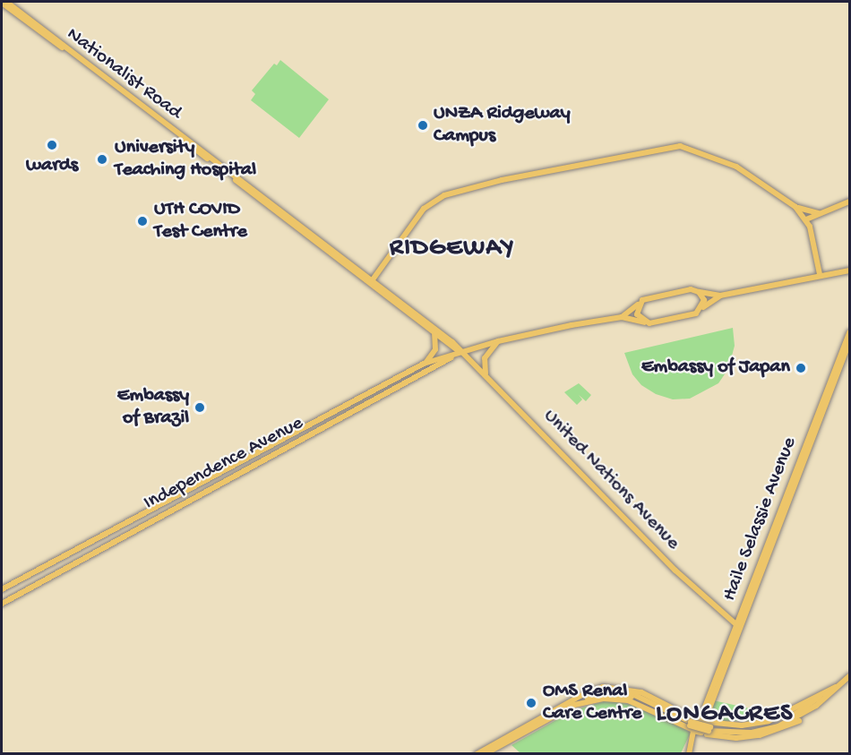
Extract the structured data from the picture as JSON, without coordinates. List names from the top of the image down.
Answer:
{
  "streets": {
    "main road": [
      "Nationalist Road",
      "Independence Avenue",
      "United Nations Avenue",
      "Haile Selassie Avenue"
    ]
  },
  "crossings": [
    ["Nationalist Road", "Independence Avenue"],
    ["Nationalist Road", "United Nations Avenue"],
    ["Independence Avenue", "United Nations Avenue"],
    ["United Nations Avenue", "Haile Selassie Avenue"]
  ],
  "districts": ["RIDGEWAY", "LONGACRES"],
  "places": [
    "UNZA Ridgeway Campus",
    "wards",
    "University Teaching Hospital",
    "UTH COVID Test Centre",
    "Embassy of Japan",
    "Embassy of Brazil",
    "OMS Renal Care Centre"
  ]
}
